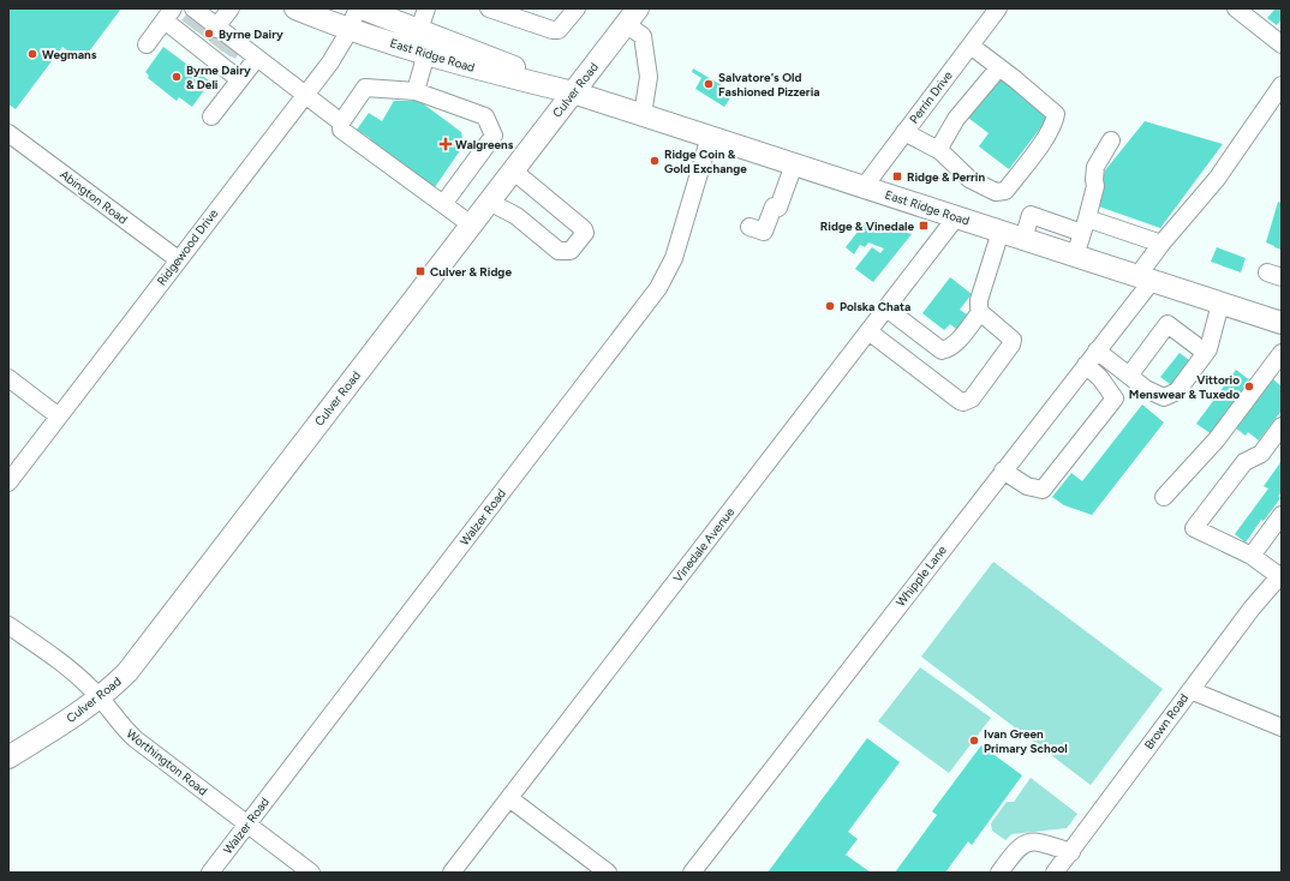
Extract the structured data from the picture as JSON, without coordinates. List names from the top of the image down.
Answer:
{
  "streets": {
    "main road": ["East Ridge Road", "Culver Road"],
    "street": [
      "Perrin Drive",
      "Abington Road",
      "Ridgewood Drive",
      "Walzer Road",
      "Vinedale Avenue",
      "Whipple Lane",
      "Brown Road",
      "Worthington Road"
    ]
  },
  "crossings": [
    ["East Ridge Road", "Culver Road"],
    ["East Ridge Road", "Perrin Drive"],
    ["East Ridge Road", "Ridgewood Drive"],
    ["East Ridge Road", "Walzer Road"],
    ["East Ridge Road", "Vinedale Avenue"],
    ["East Ridge Road", "Whipple Lane"],
    ["Culver Road", "Worthington Road"],
    ["Abington Road", "Ridgewood Drive"],
    ["Walzer Road", "Worthington Road"]
  ],
  "places": {
    "other": [
      "Byrne Dairy",
      "Wegmans",
      "Byrne Dairy & Deli",
      "Salvatore's Old Fashioned Pizzeria",
      "Ridge Coin & Gold Exchange",
      "Polska Chata",
      "Vittorio Menswear & Tuxedo",
      "Ivan Green Primary School"
    ],
    "health": ["Walgreens"],
    "transit": ["Ridge & Perrin", "Ridge & Vinedale", "Culver & Ridge"]
  }
}
